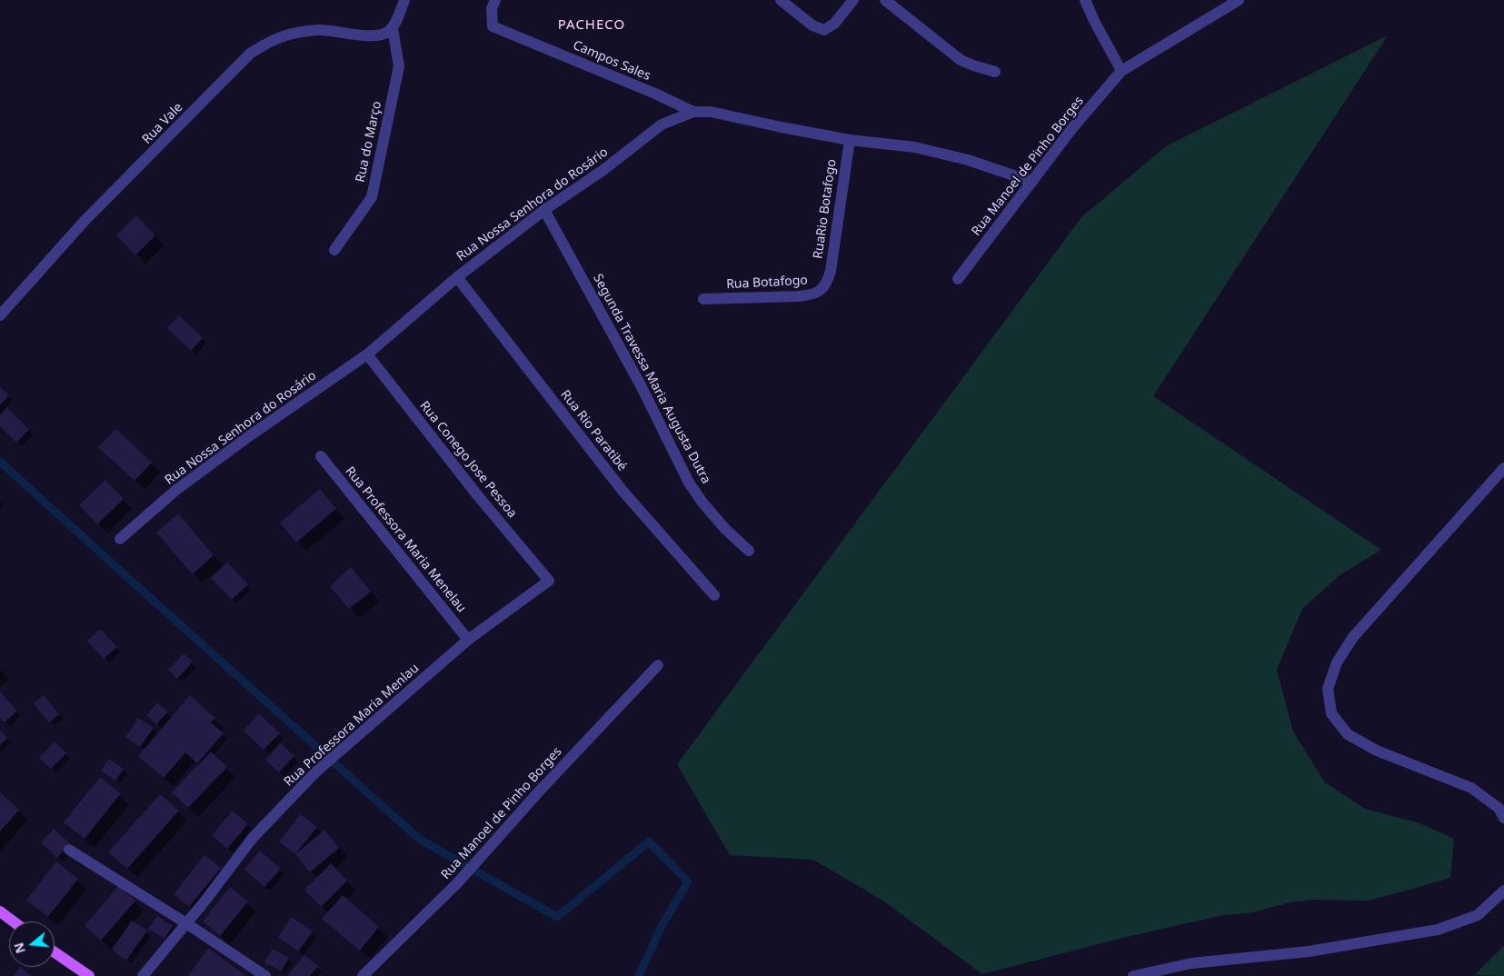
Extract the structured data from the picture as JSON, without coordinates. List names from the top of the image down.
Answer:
{
  "streets": {
    "street": [
      "Campos Sales",
      "Rua Vale",
      "Rua do Março",
      "Rua Manoel de Pinho Borges",
      "Rua Nossa Senhora do Rosário",
      "RuaRio Botafogo",
      "Rua Botafogo",
      "Segunda Travessa Maria Augusta Dutra",
      "Rua Rio Paratibé",
      "Rua Conego Jose Pessoa",
      "Rua Professora Maria Menelau",
      "Rua Professora Maria Menlau"
    ]
  },
  "crossings": [
    ["Campos Sales", "Rua Nossa Senhora do Rosário"],
    ["Rua Vale", "Rua do Março"],
    ["Rua Manoel de Pinho Borges", "Rua Nossa Senhora do Rosário"],
    ["Rua Nossa Senhora do Rosário", "RuaRio Botafogo"],
    ["Rua Nossa Senhora do Rosário", "Segunda Travessa Maria Augusta Dutra"],
    ["Rua Nossa Senhora do Rosário", "Rua Rio Paratibé"],
    ["Rua Nossa Senhora do Rosário", "Rua Conego Jose Pessoa"],
    ["RuaRio Botafogo", "Rua Botafogo"],
    ["Rua Conego Jose Pessoa", "Rua Professora Maria Menlau"],
    ["Rua Professora Maria Menelau", "Rua Professora Maria Menlau"]
  ],
  "districts": ["PACHECO"],
  "north": "left"
}
